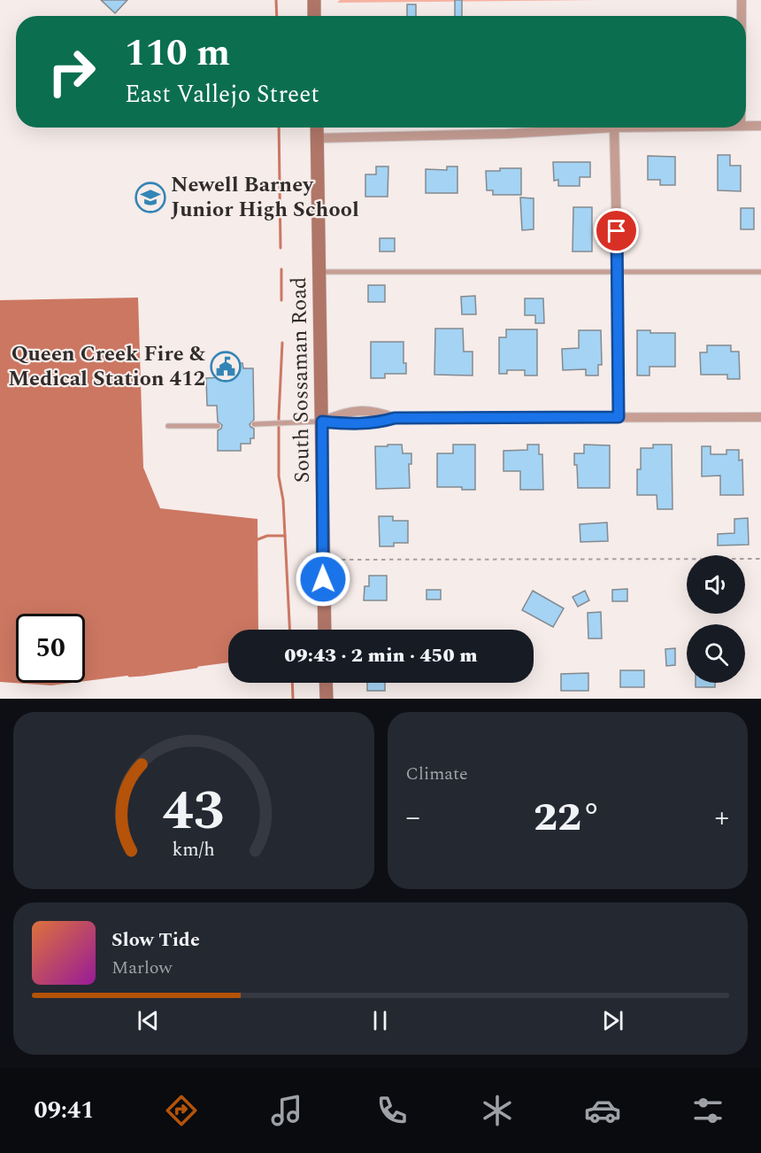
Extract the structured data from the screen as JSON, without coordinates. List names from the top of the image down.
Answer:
{
  "streets": {
    "main road": ["South Sossaman Road"]
  },
  "places": {
    "school or university": ["Newell Barney Junior High School"],
    "public building": ["Queen Creek Fire & Medical Station 412"]
  },
  "page": {
    "turn": ["110 m", "East Vallejo Street"],
    "limit": "50",
    "trip": "09:43 · 2 min · 450 m",
    "tile": "Climate",
    "heat": ["−", "22°", "+"],
    "song": ["Slow Tide", "Marlow"],
    "tabs": "09:41",
    "gauge": ["43", "km/h"]
  }
}
